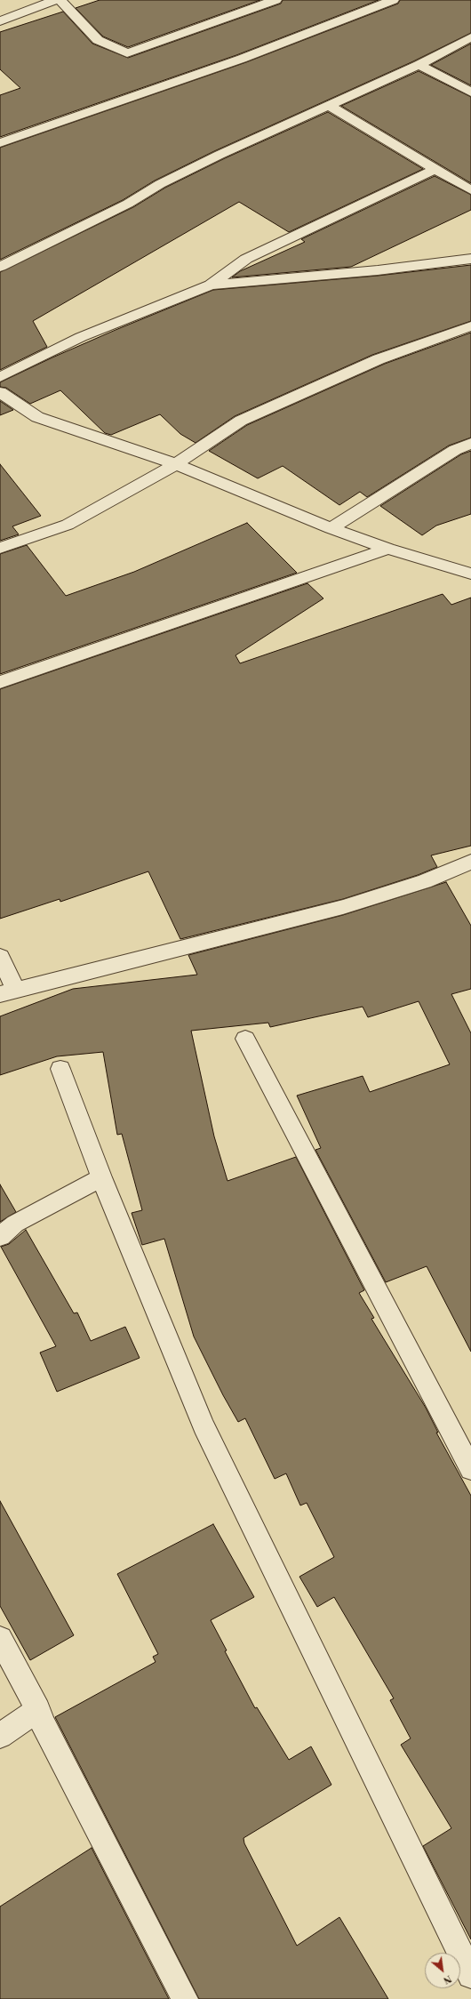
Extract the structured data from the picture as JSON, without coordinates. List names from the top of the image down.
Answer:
{
  "north": "bottom right"
}
